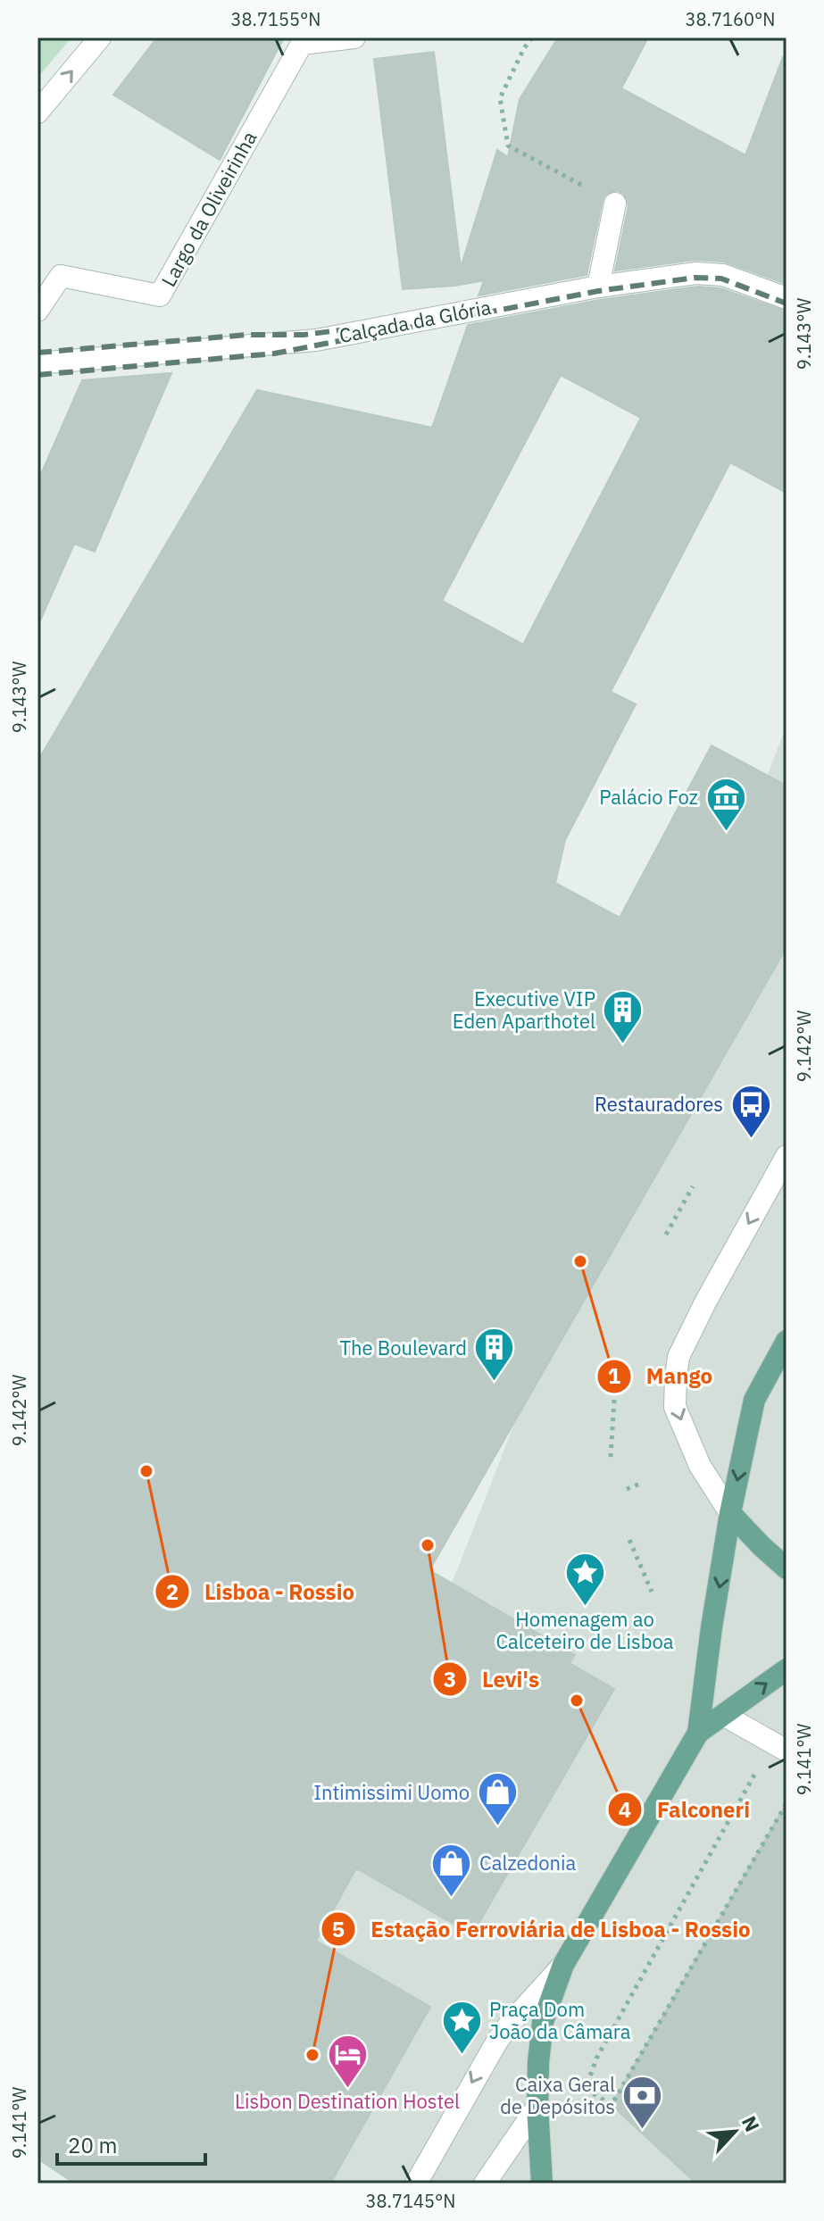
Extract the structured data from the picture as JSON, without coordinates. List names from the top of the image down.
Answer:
{
  "streets": {
    "street": ["Largo da Oliveirinha", "Calçada da Glória"]
  },
  "places": {
    "museum": ["Palácio Foz"],
    "building": ["Executive VIP Eden Aparthotel", "The Boulevard"],
    "bus stop": ["Restauradores"],
    "other": [
      "Mango",
      "Lisboa - Rossio",
      "Levi's",
      "Falconeri",
      "Estação Ferroviária de Lisboa - Rossio"
    ],
    "place": ["Homenagem ao Calceteiro de Lisboa", "Praça Dom João da Câmara"],
    "shop": ["Intimissimi Uomo", "Calzedonia"],
    "hotel": ["Lisbon Destination Hostel"],
    "bank": ["Caixa Geral de Depósitos"]
  },
  "scale_bar": "20 m",
  "north": "top right",
  "coordinates": [
    "38.7155°N",
    "38.7160°N",
    "9.143°W",
    "9.142°W",
    "9.141°W",
    "38.7145°N"
  ]
}
